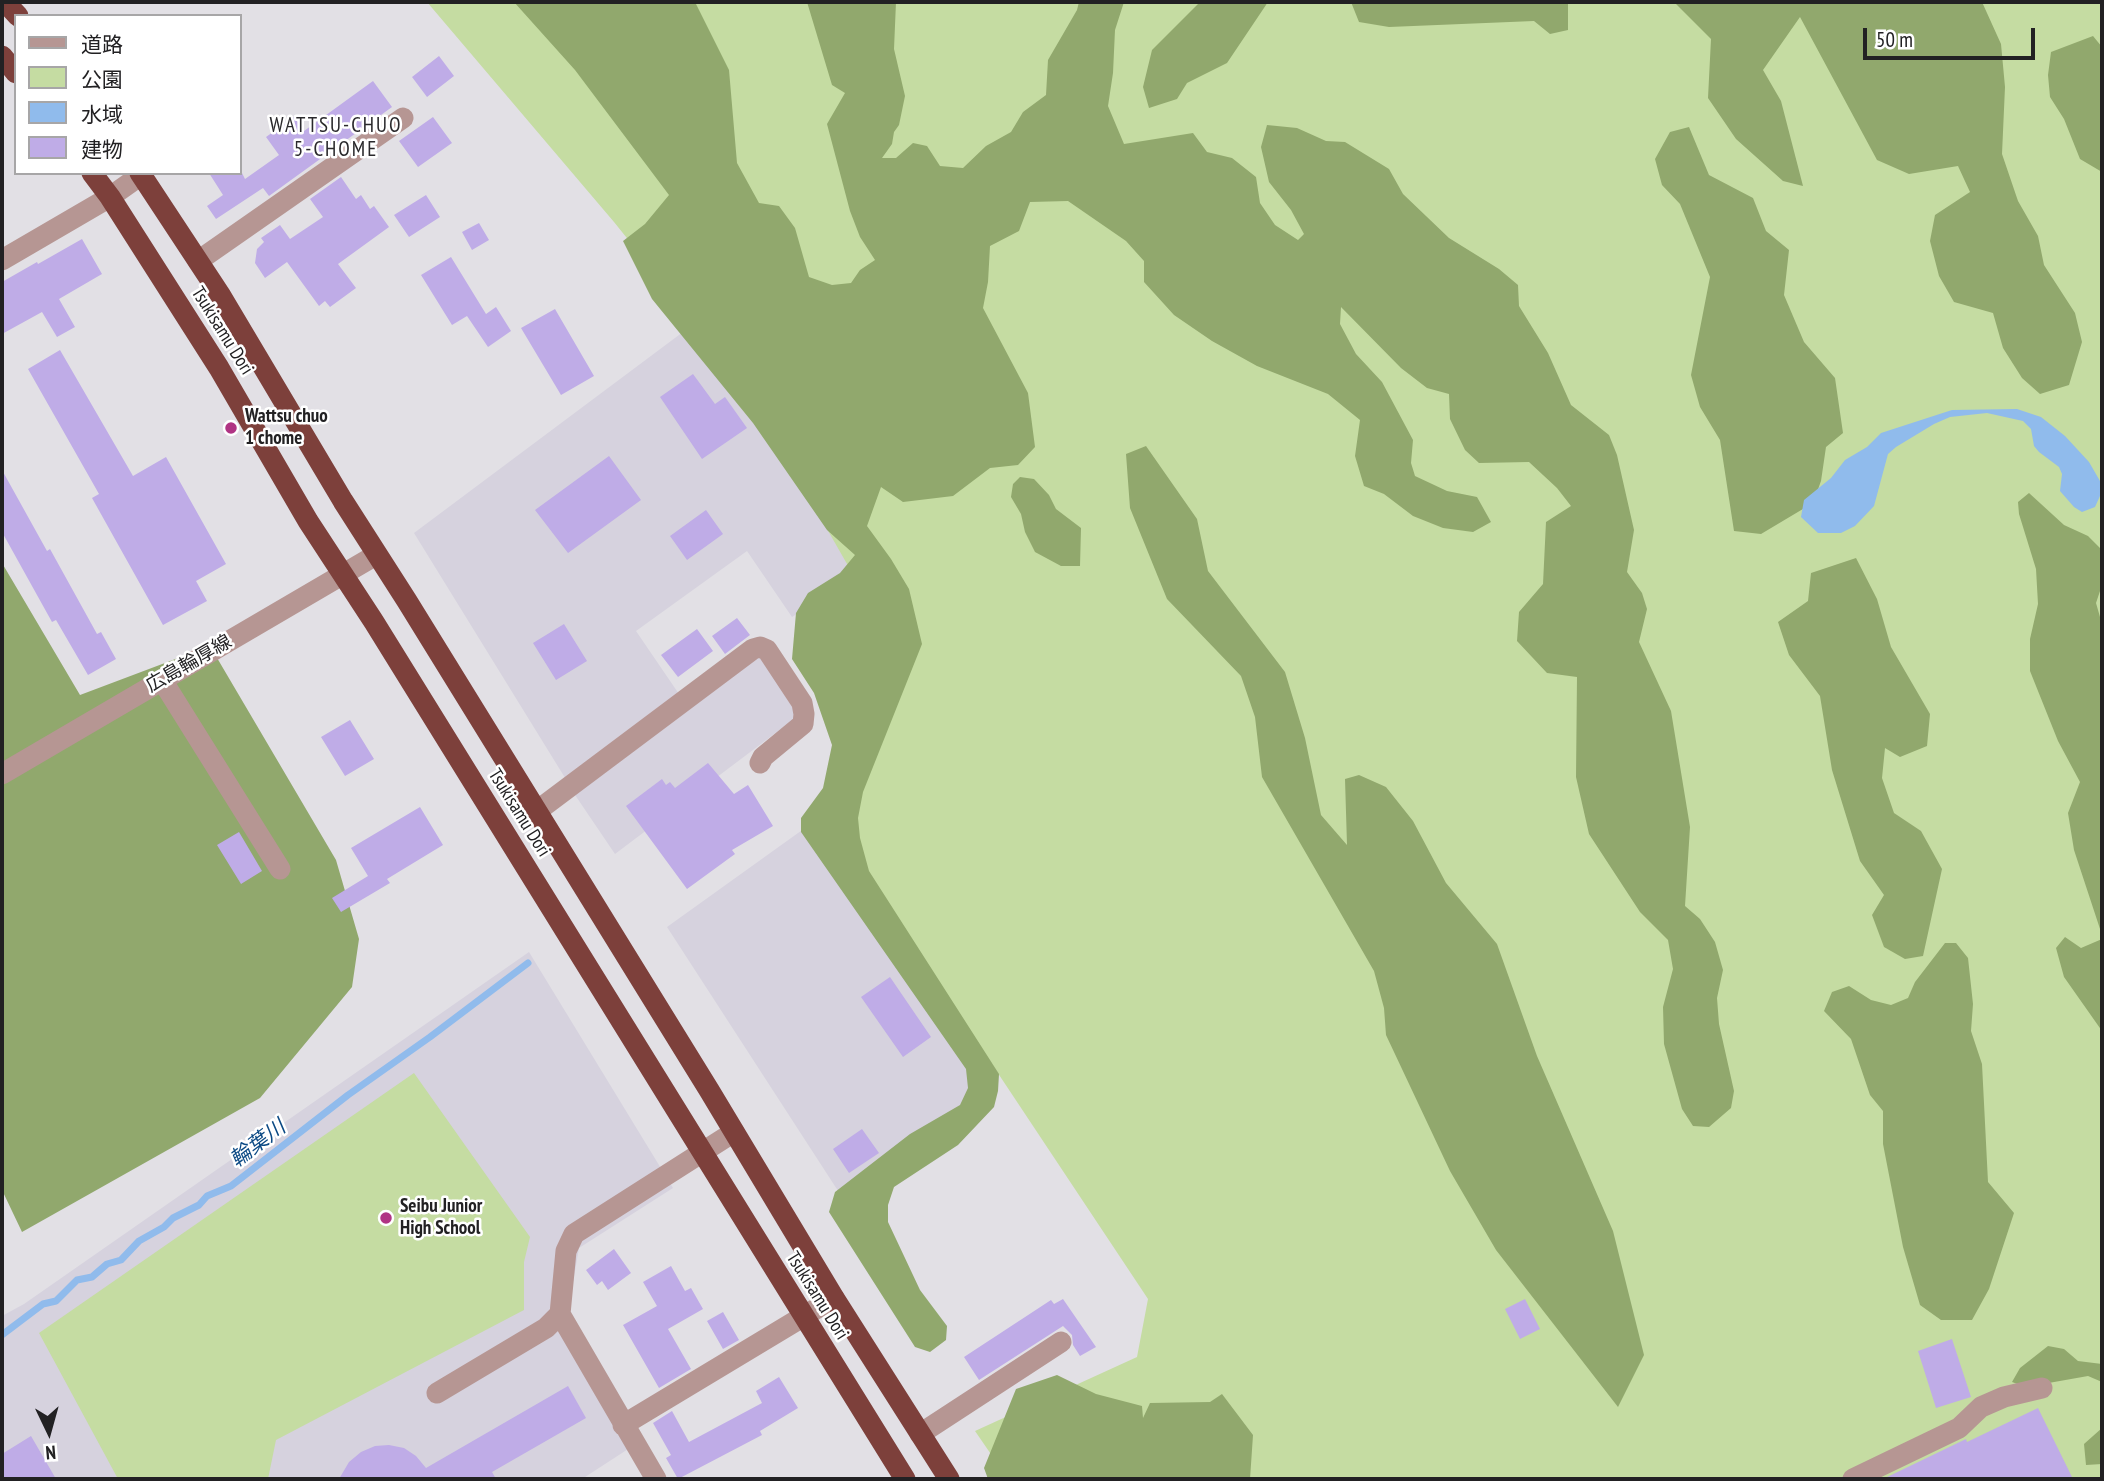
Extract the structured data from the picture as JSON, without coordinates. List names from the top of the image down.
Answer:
{
  "streets": {
    "highway": ["Tsukisamu Dori"],
    "street": ["広島輪厚線"]
  },
  "crossings": [
    ["Tsukisamu Dori", "広島輪厚線"]
  ],
  "districts": ["WATTSU-CHUO 5-CHOME"],
  "water": ["輪葉川"],
  "places": ["Wattsu chuo 1 chome", "Seibu Junior High School"],
  "legend": [
    "道路",
    "公園",
    "水域",
    "建物"
  ],
  "scale_bar": "50 m",
  "north": "bottom"
}
